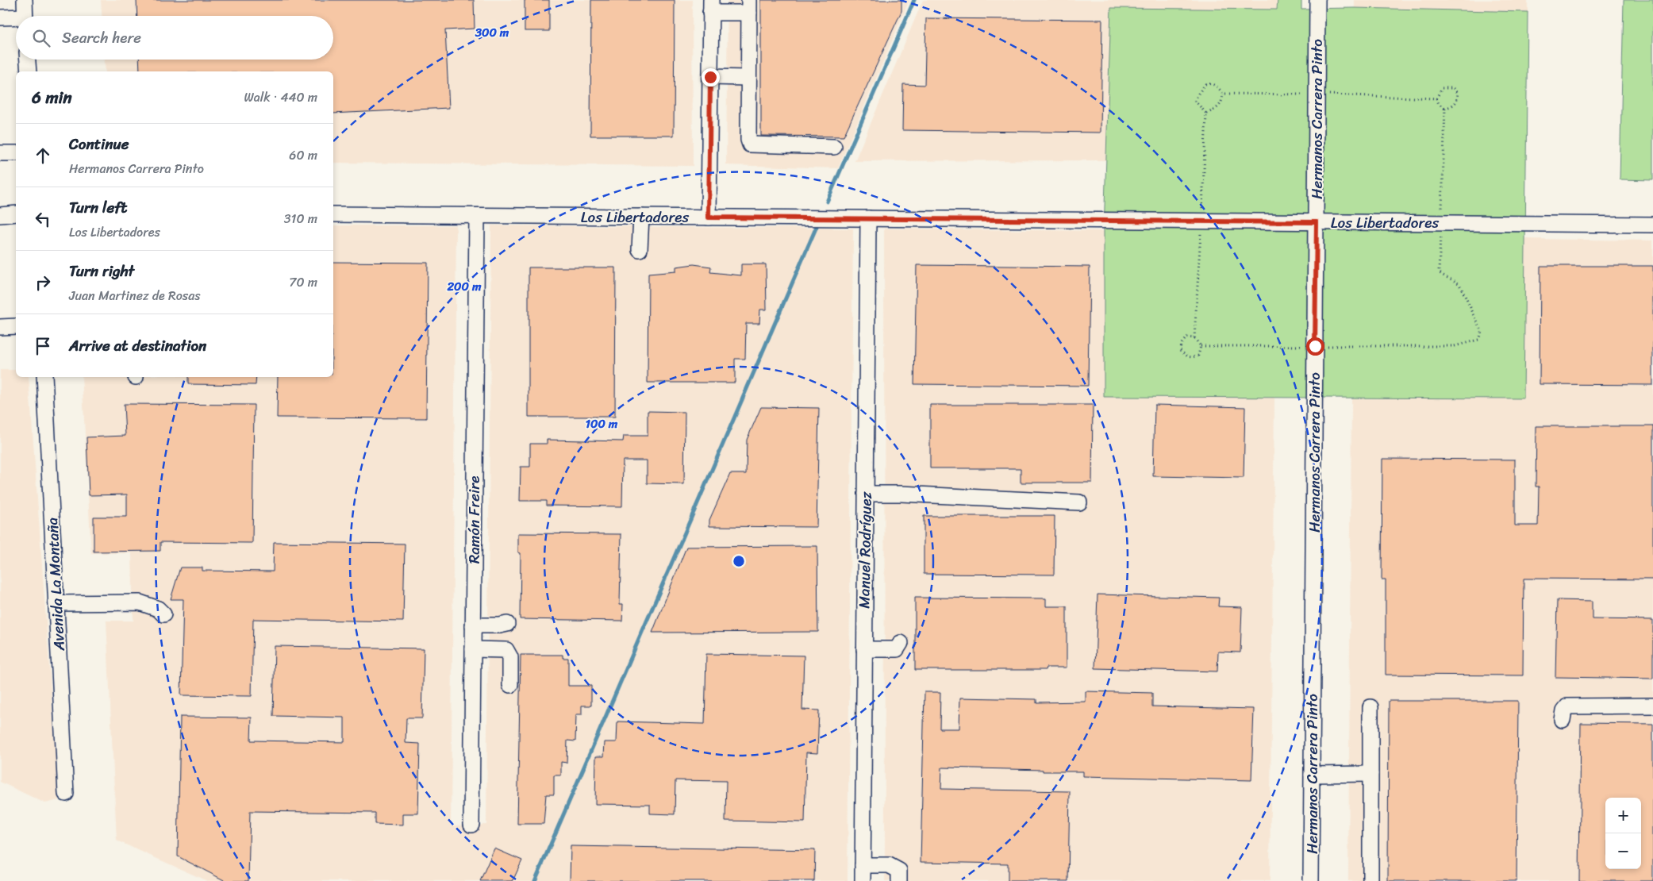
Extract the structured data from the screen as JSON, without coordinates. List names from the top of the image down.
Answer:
{
  "streets": {
    "street": [
      "Hermanos Carrera Pinto",
      "Los Libertadores",
      "Ramón Freire",
      "Manuel Rodríguez",
      "Avenida La Montaña"
    ]
  },
  "crossings": [
    ["Hermanos Carrera Pinto", "Los Libertadores"],
    ["Los Libertadores", "Ramón Freire"],
    ["Los Libertadores", "Manuel Rodríguez"]
  ],
  "page": {
    "search": "Search here",
    "heading": ["6 min", "Walk · 440 m"],
    "list": [
      ["Continue", "Hermanos Carrera Pinto", "60 m"],
      ["Turn left", "Los Libertadores", "310 m"],
      ["Turn right", "Juan Martinez de Rosas", "70 m"],
      "Arrive at destination"
    ],
    "map_buttons": ["+", "−"]
  },
  "rings": ["300 m", "200 m", "100 m"]
}
